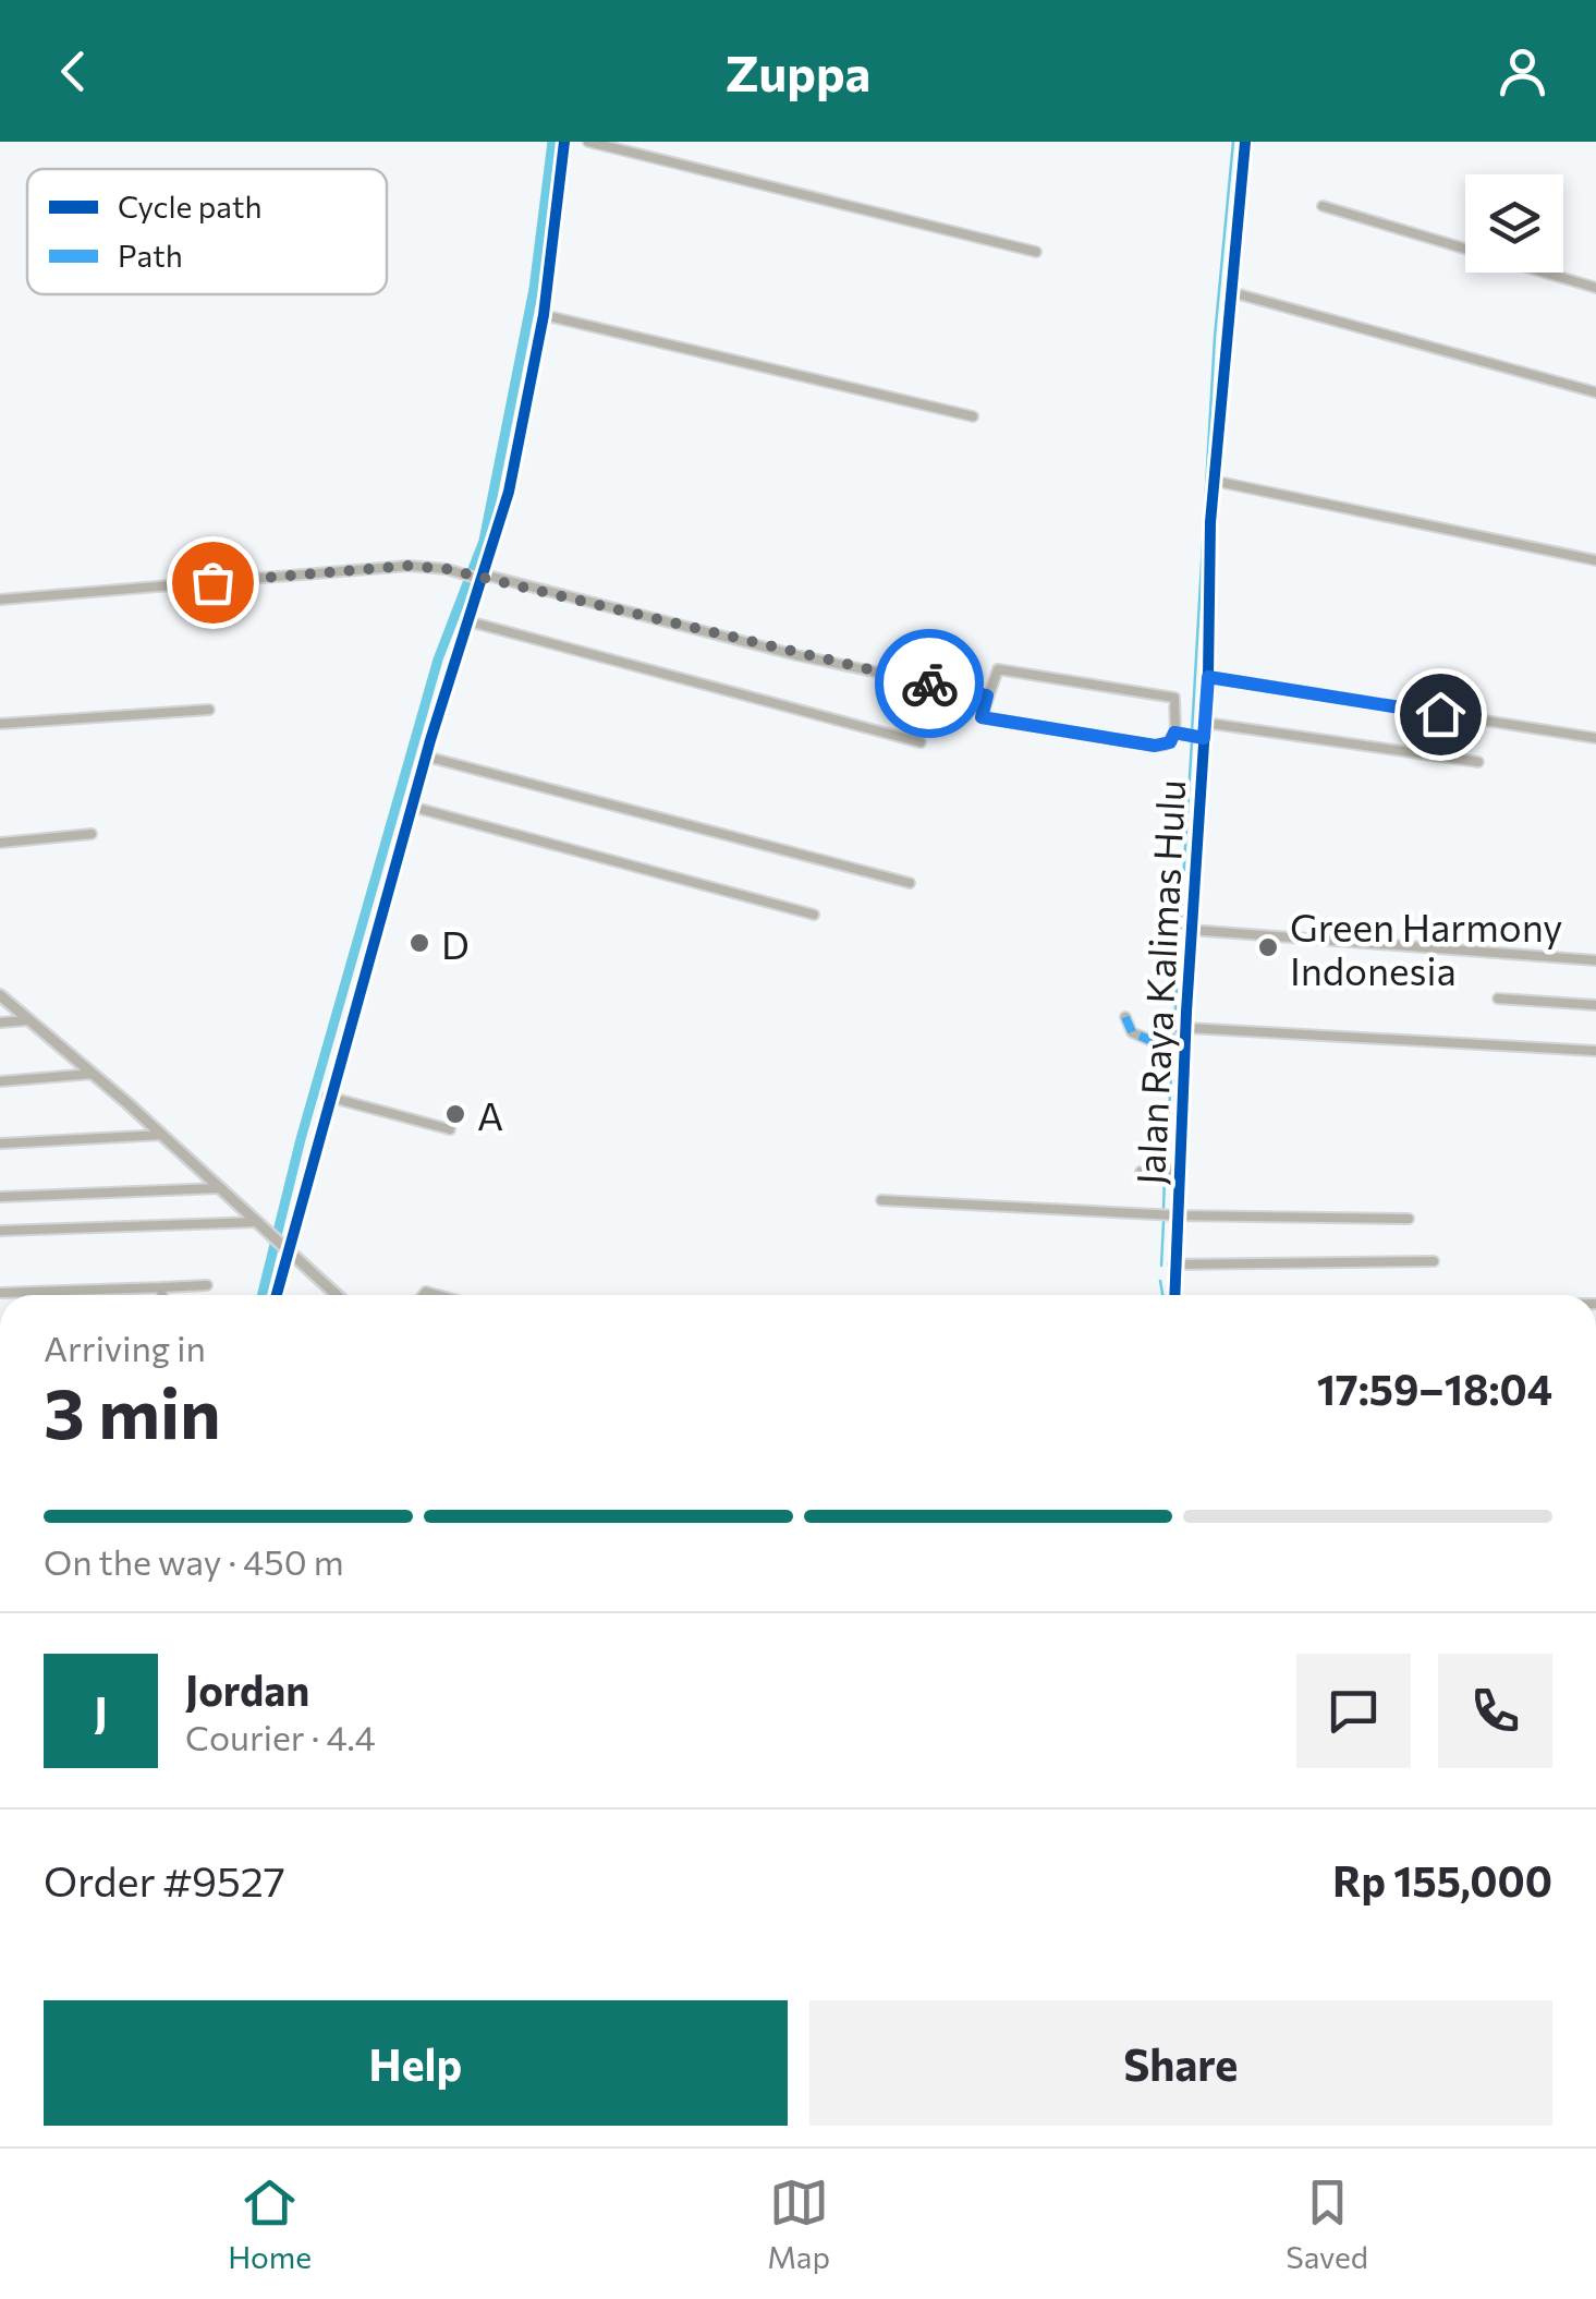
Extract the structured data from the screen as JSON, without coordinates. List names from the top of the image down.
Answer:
{
  "streets": {
    "street": ["Jalan Raya Kalimas Hulu"]
  },
  "places": ["D", "Green Harmony Indonesia", "A"],
  "legend": ["Cycle path", "Path"],
  "page": {
    "header": "Zuppa",
    "heading": ["3 min", "Arriving in", "17:59–18:04"],
    "panel": [
      "Jordan",
      "Courier · 4.4",
      "Order #9527",
      "Rp 155,000"
    ],
    "bar": "On the way · 450 m",
    "round": "J",
    "buttons": ["Help", "Share"],
    "tabs": ["Home", "Map", "Saved"]
  }
}
